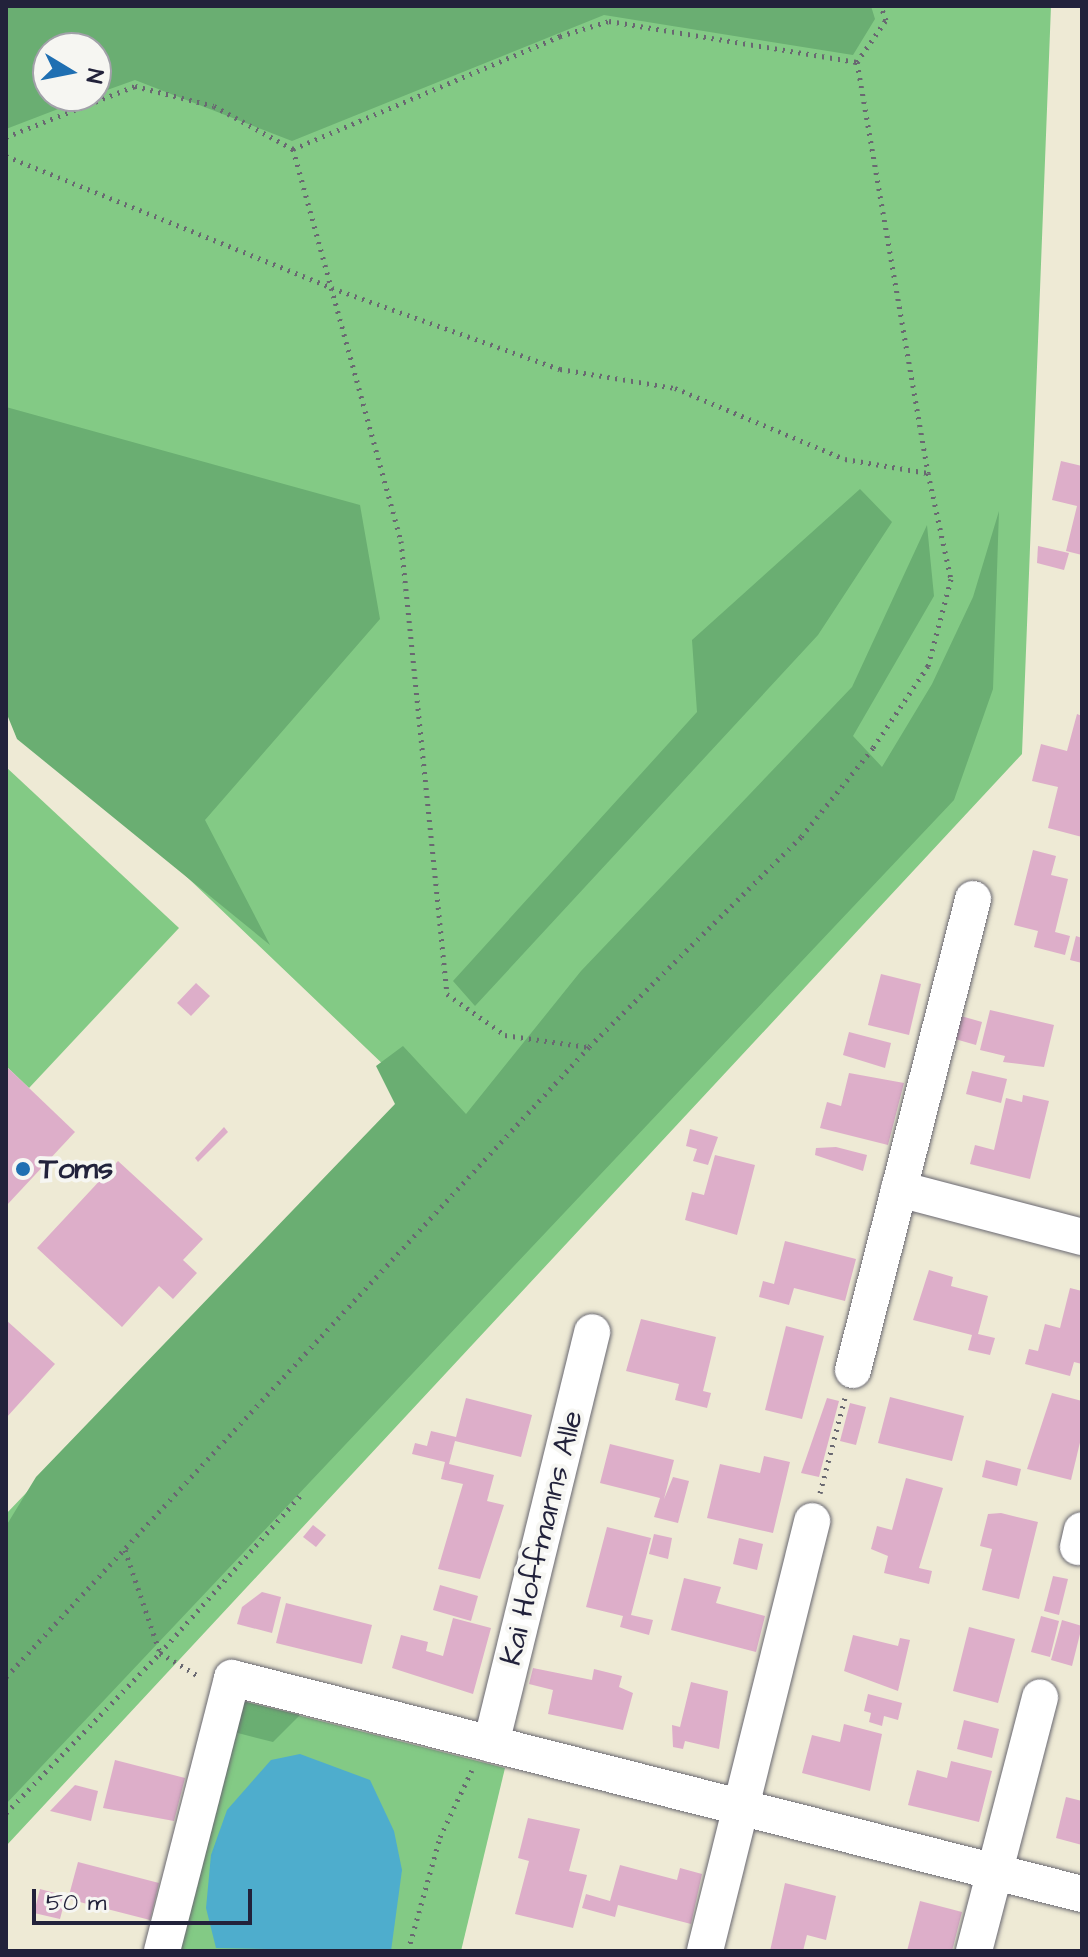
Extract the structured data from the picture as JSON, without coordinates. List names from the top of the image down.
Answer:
{
  "streets": {
    "street": ["Kai Hoffmanns Alle"]
  },
  "places": ["Toms"],
  "scale_bar": "50 m",
  "north": "right"
}
